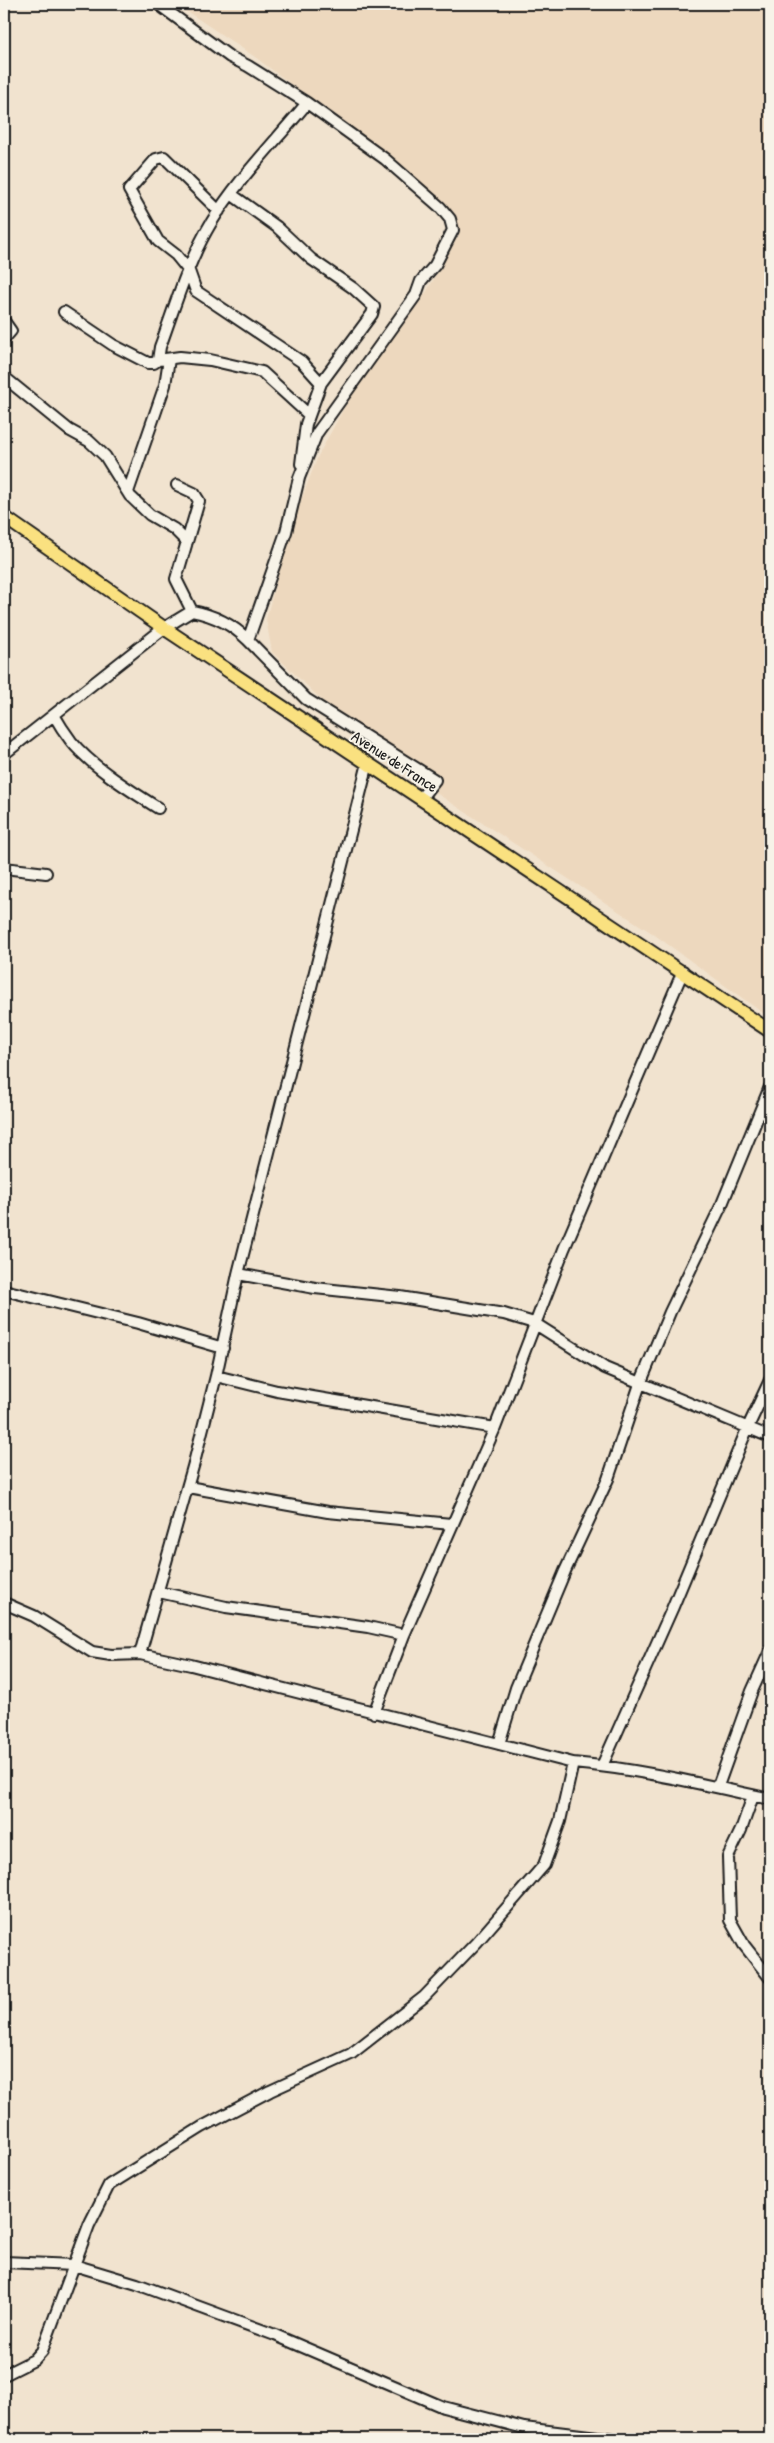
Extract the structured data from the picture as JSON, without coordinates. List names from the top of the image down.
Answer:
{
  "streets": {
    "main road": ["Avenue de France"]
  }
}
